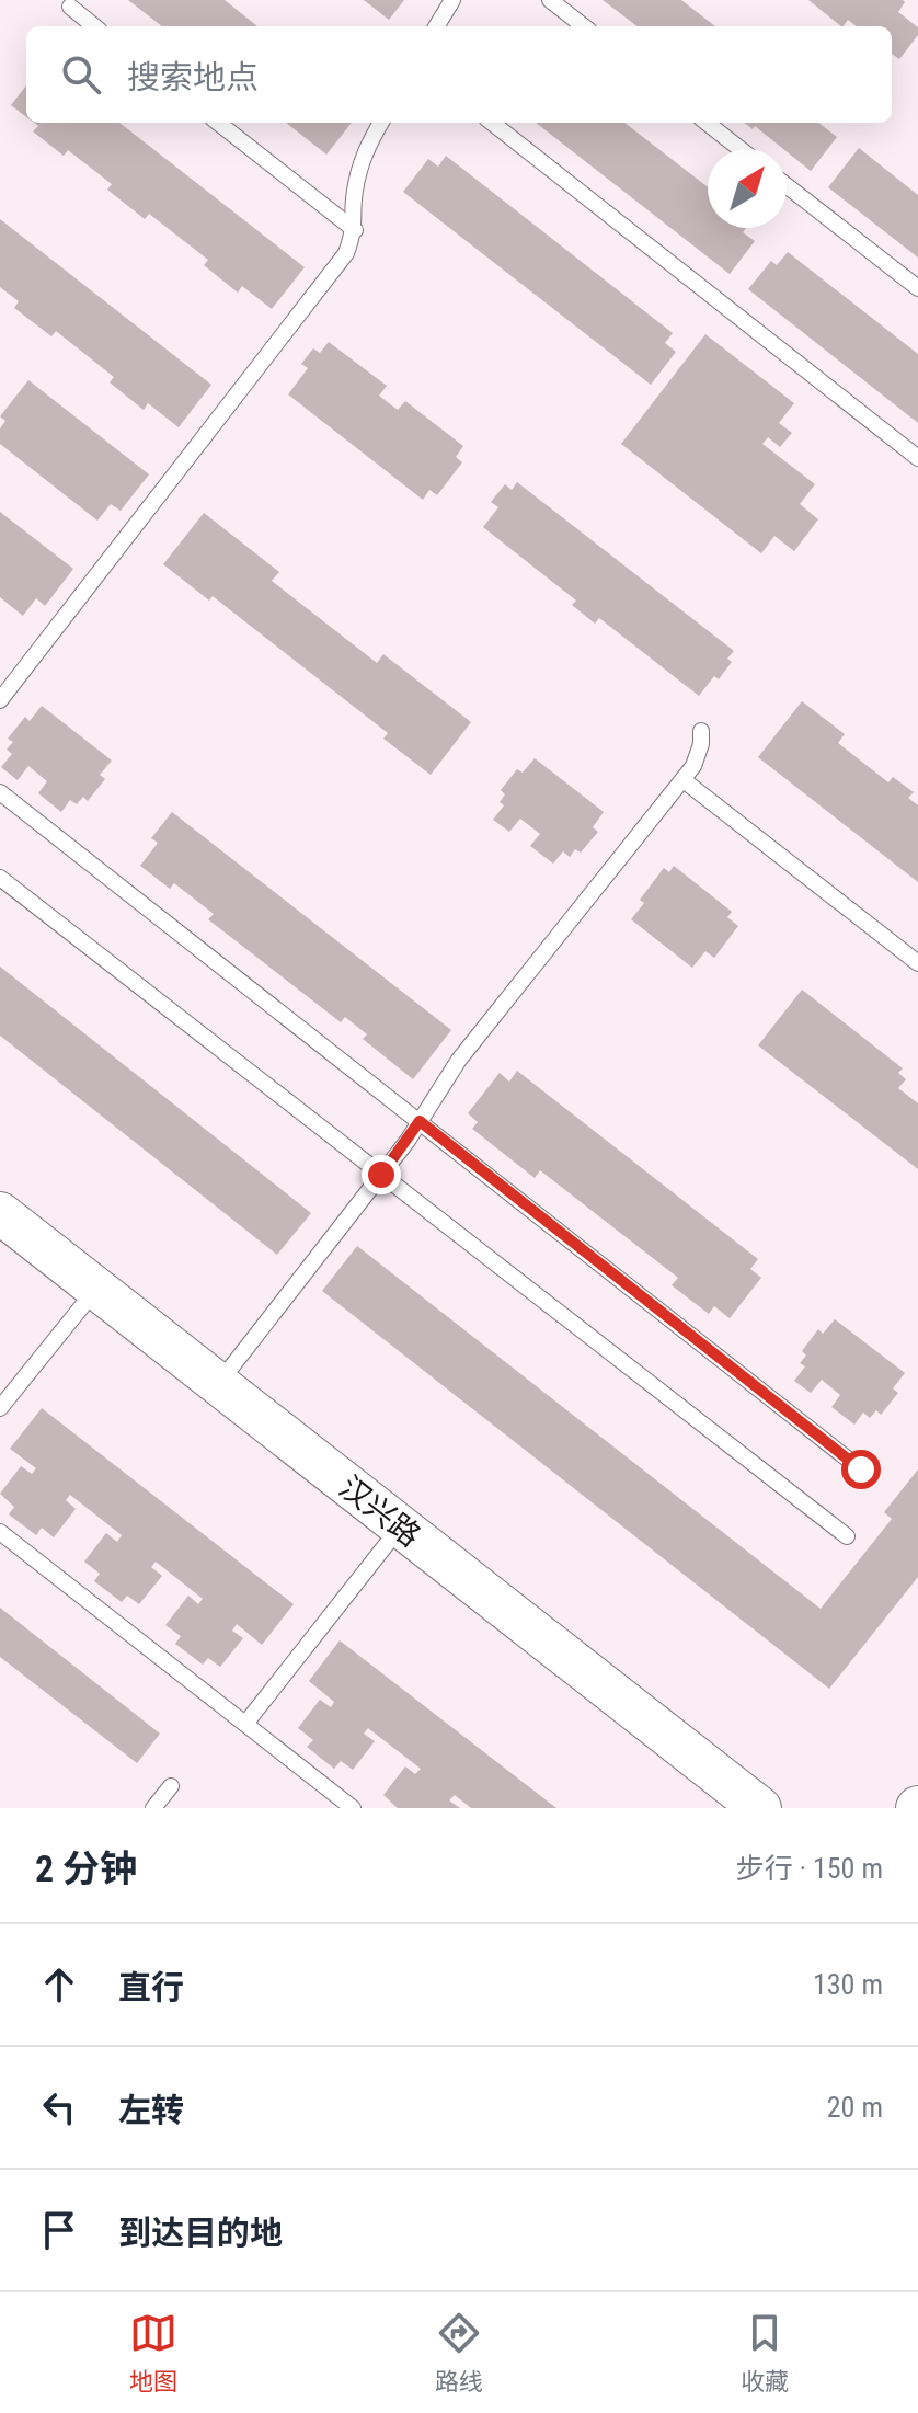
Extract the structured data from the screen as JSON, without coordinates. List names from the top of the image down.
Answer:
{
  "streets": {
    "street": ["汉兴路"]
  },
  "north": "top right",
  "page": {
    "search": "搜索地点",
    "heading": ["2 分钟", "步行 · 150 m"],
    "list": [
      ["直行", "130 m"],
      ["左转", "20 m"],
      "到达目的地"
    ],
    "nav": ["地图", "路线", "收藏"]
  }
}
